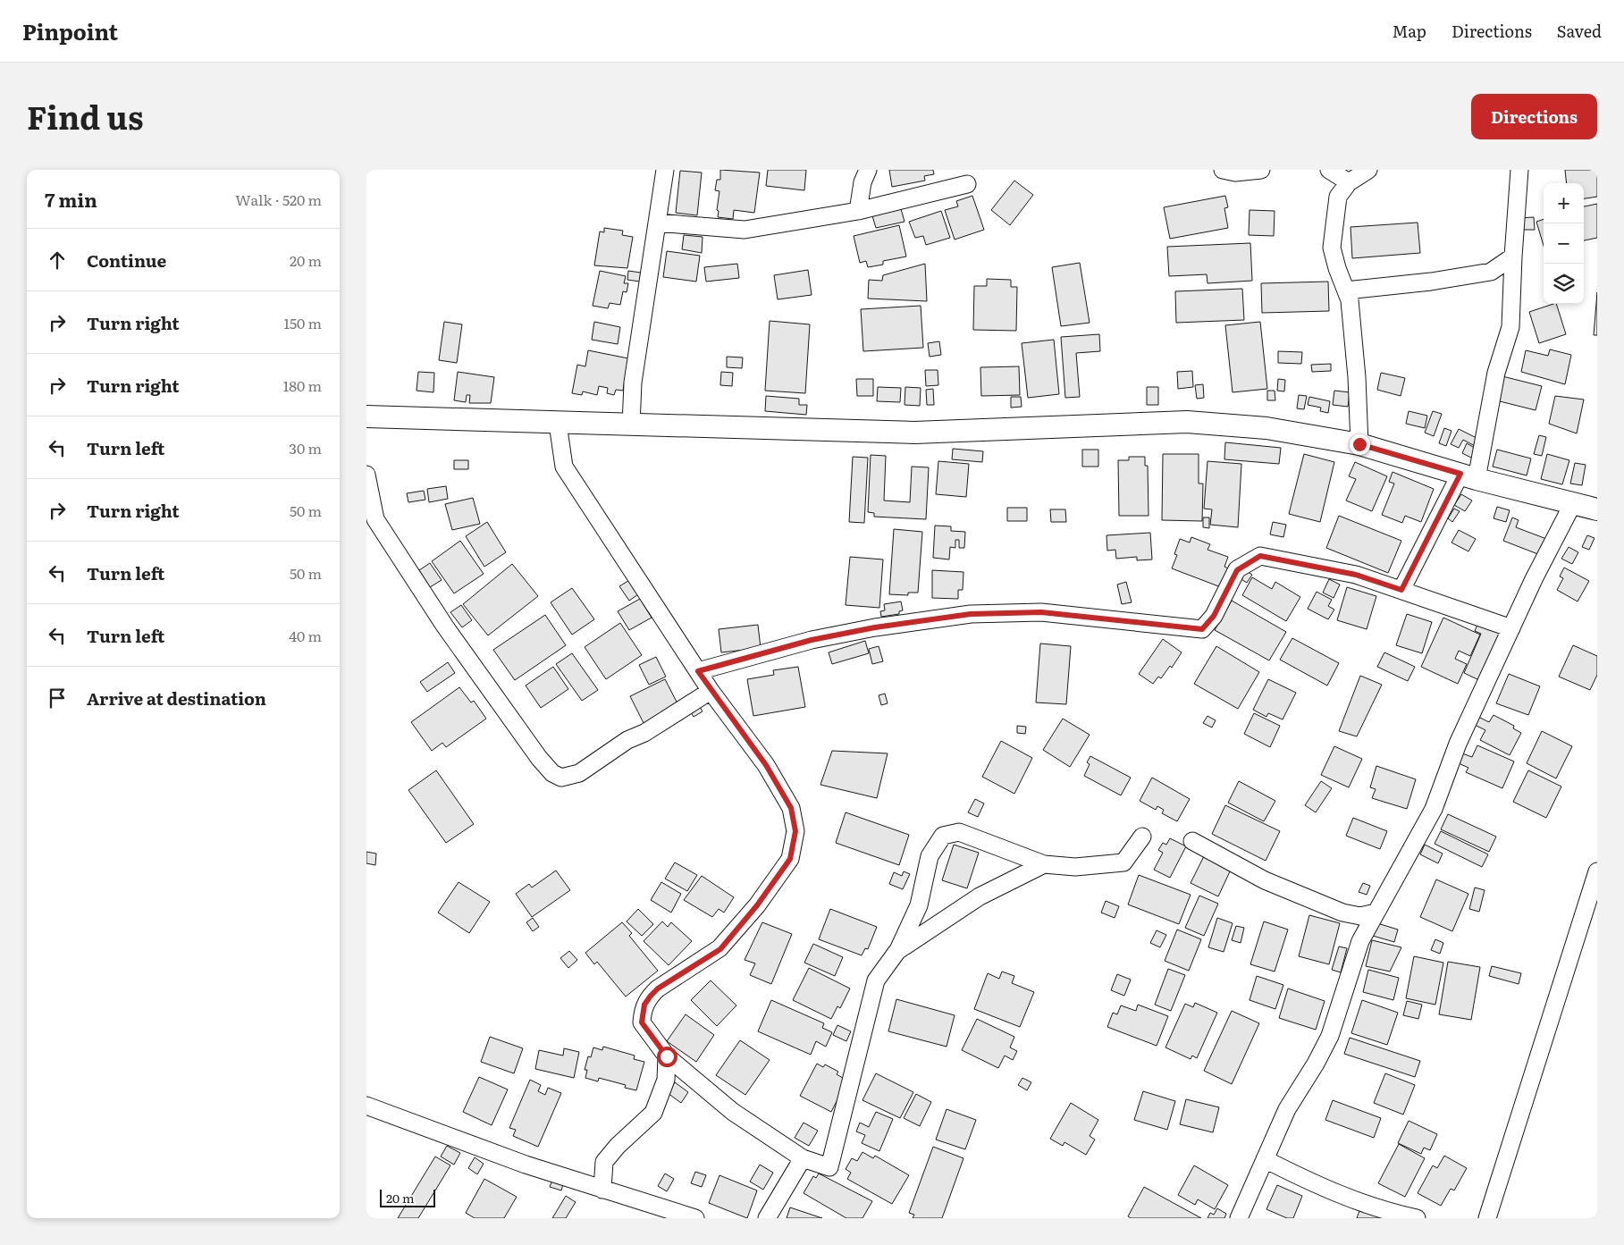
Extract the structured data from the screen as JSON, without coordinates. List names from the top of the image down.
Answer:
{
  "scale_bar": "20 m",
  "page": {
    "header": "Pinpoint",
    "nav": ["Map", "Directions", "Saved"],
    "title": "Find us",
    "buttons": "Directions",
    "heading": ["7 min", "Walk · 520 m"],
    "map_buttons": ["+", "−"],
    "list": [
      ["Continue", "20 m"],
      ["Turn right", "150 m"],
      ["Turn right", "180 m"],
      ["Turn left", "30 m"],
      ["Turn right", "50 m"],
      ["Turn left", "50 m"],
      ["Turn left", "40 m"],
      "Arrive at destination"
    ],
    "scale": "20 m"
  }
}
